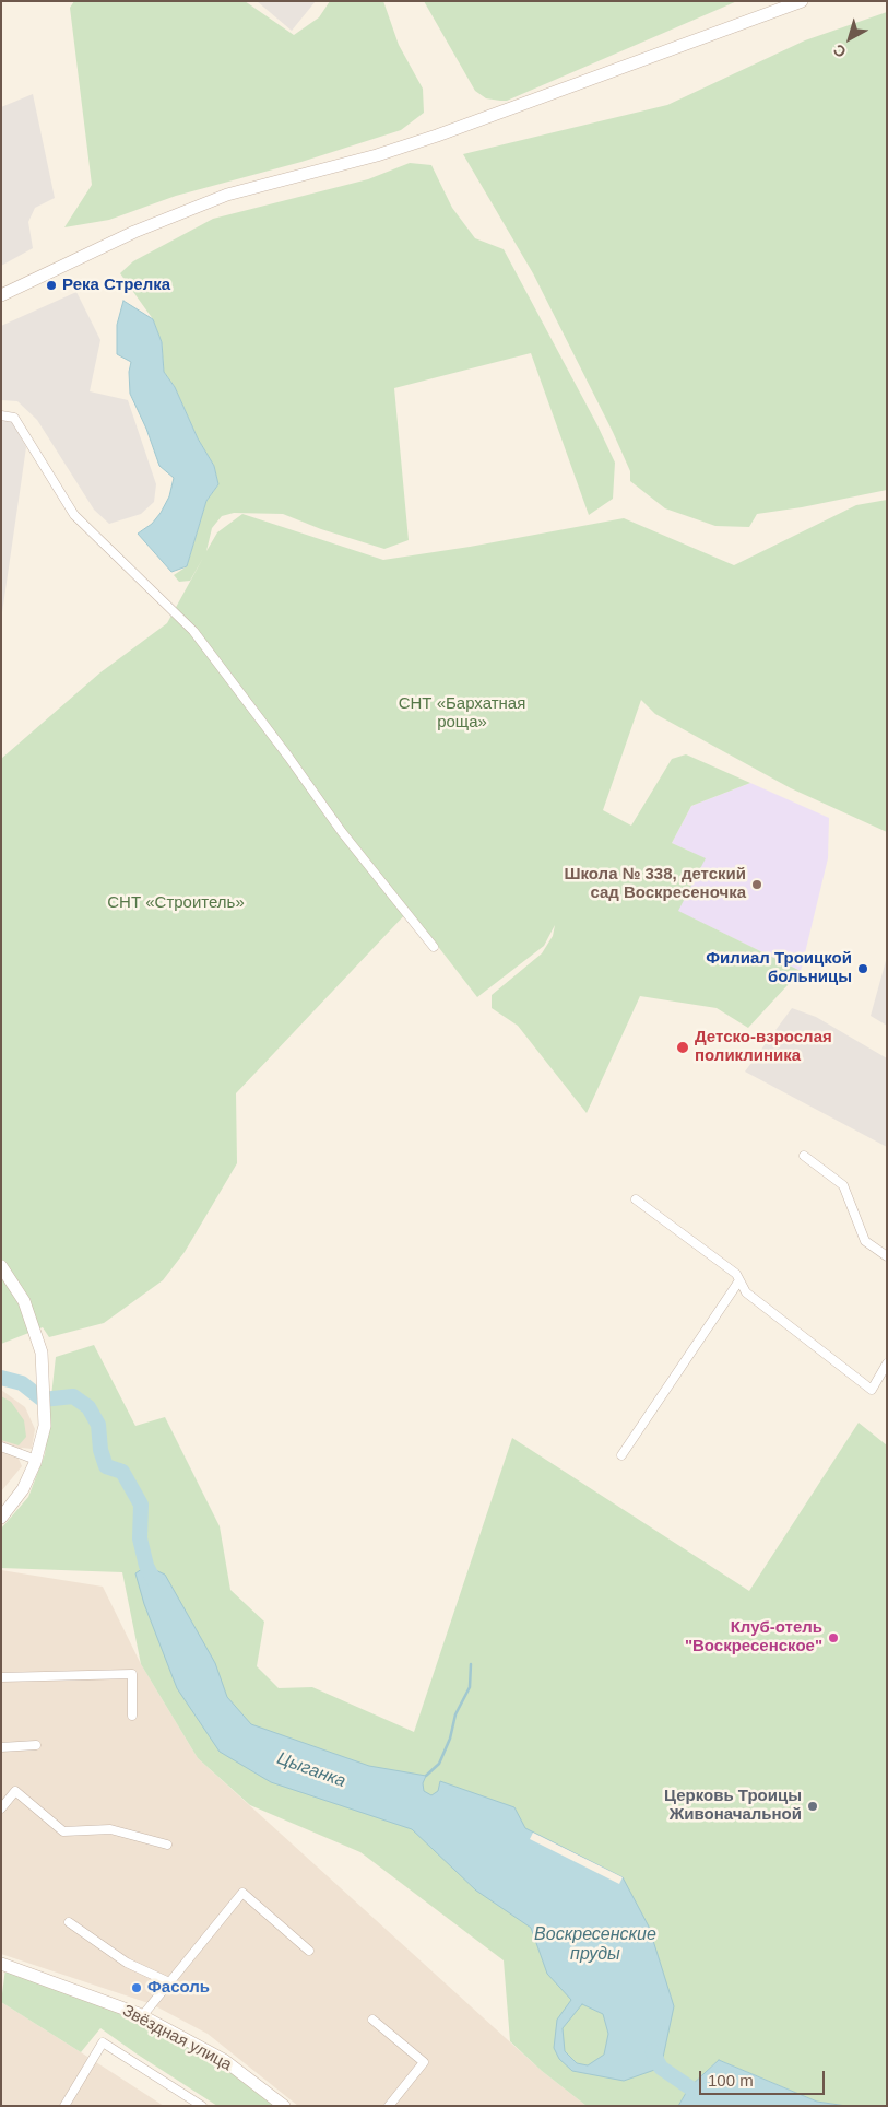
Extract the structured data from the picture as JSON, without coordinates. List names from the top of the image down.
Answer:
{
  "streets": {
    "main road": ["Звёздная улица"]
  },
  "water": ["Цыганка", "Воскресенские пруды"],
  "parks": ["СНТ «Бархатная роща»", "СНТ «Строитель»"],
  "places": [
    "Река Стрелка",
    "Школа № 338, детский сад Воскресеночка",
    "Филиал Троицкой больницы",
    "Детско-взрослая поликлиника",
    "Клуб-отель \"Воскресенское\"",
    "Церковь Троицы Живоначальной",
    "Фасоль"
  ],
  "scale_bar": "100 m",
  "north": "bottom left"
}
